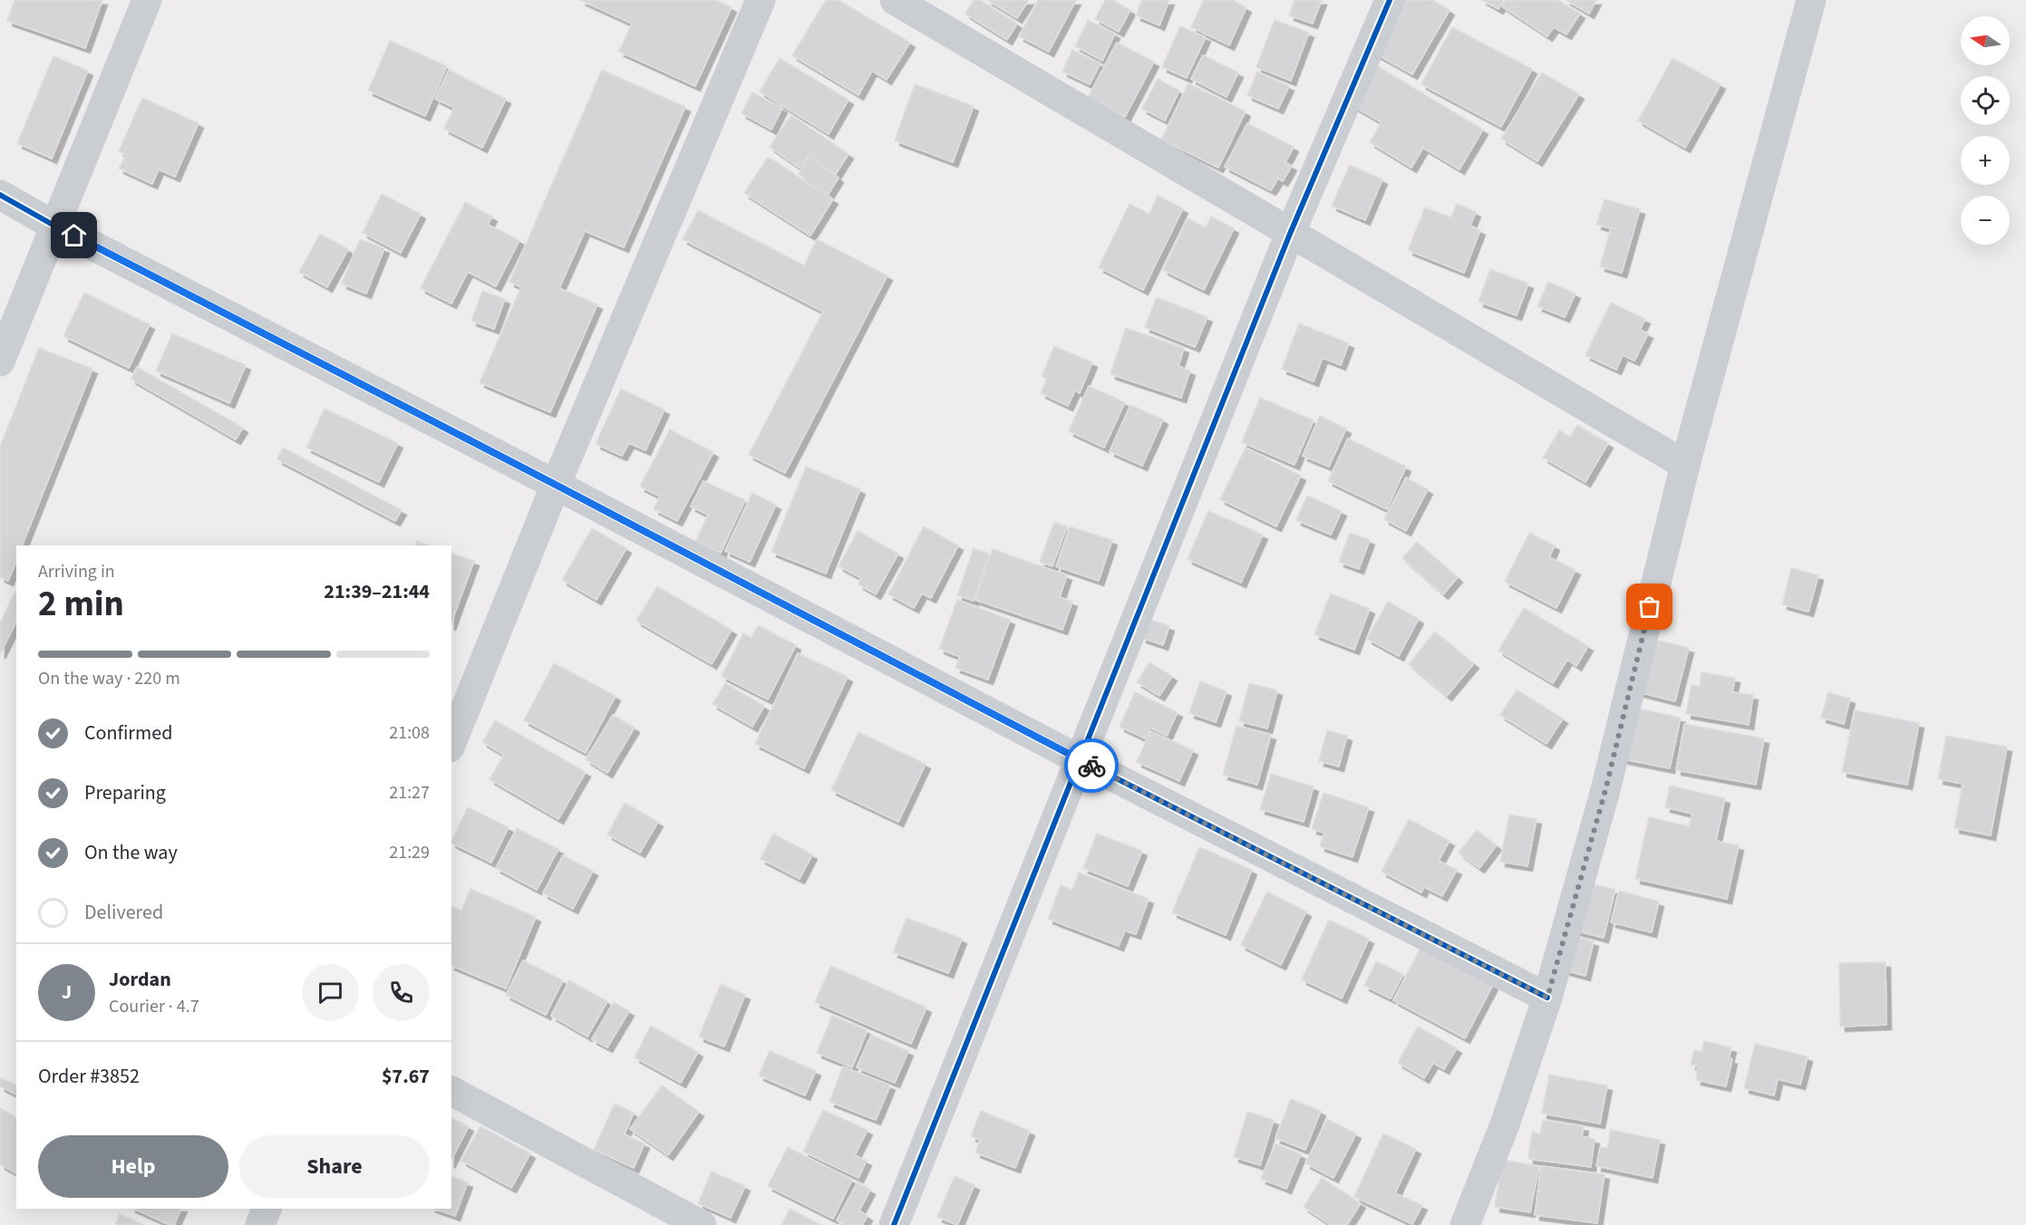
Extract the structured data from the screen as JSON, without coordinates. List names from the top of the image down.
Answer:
{
  "north": "left",
  "page": {
    "map_buttons": ["+", "−"],
    "heading": ["2 min", "Arriving in", "21:39–21:44"],
    "panel": [
      "Jordan",
      "Courier · 4.7",
      "Order #3852",
      "$7.67"
    ],
    "bar": "On the way · 220 m",
    "list": [
      ["Confirmed", "21:08"],
      ["Preparing", "21:27"],
      ["On the way", "21:29"],
      "Delivered"
    ],
    "round": "J",
    "buttons": ["Help", "Share"]
  }
}
